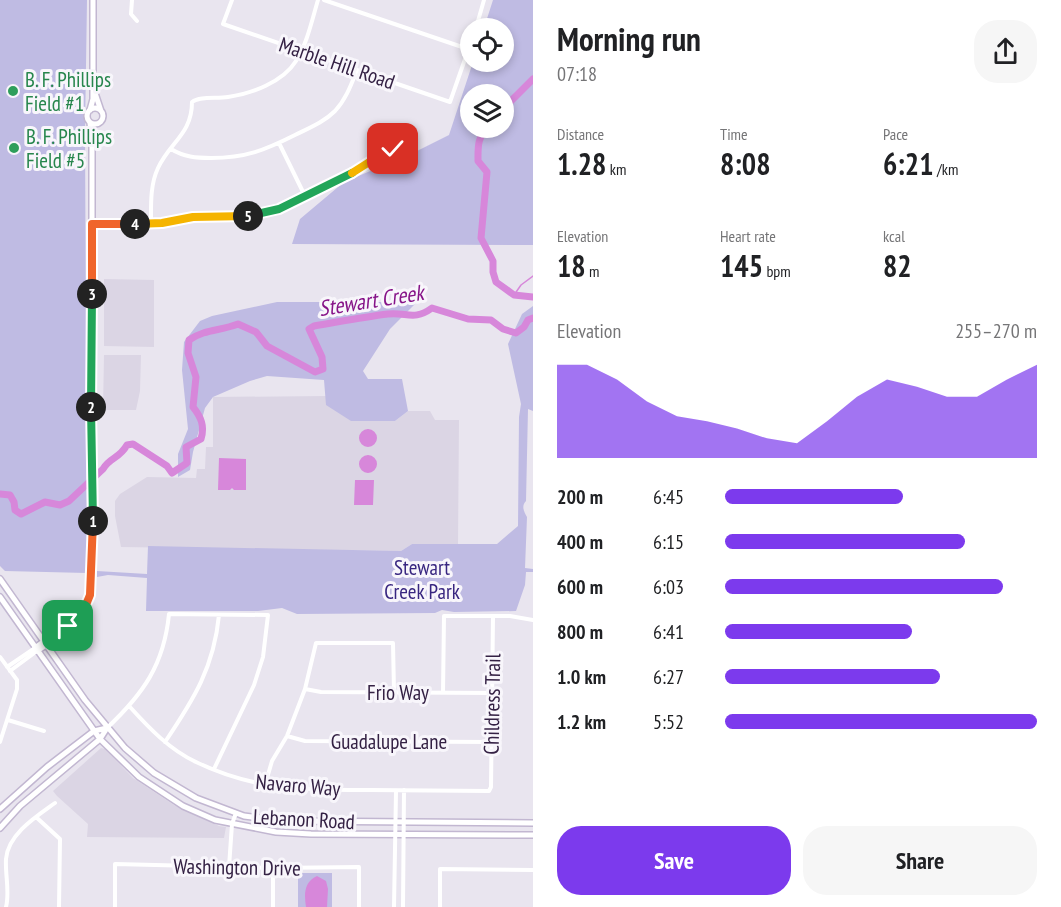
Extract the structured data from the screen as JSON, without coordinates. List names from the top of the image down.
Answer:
{
  "streets": {
    "main road": ["Lebanon Road"],
    "street": [
      "Marble Hill Road",
      "Frio Way",
      "Childress Trail",
      "Guadalupe Lane",
      "Navaro Way",
      "Washington Drive"
    ]
  },
  "crossings": [
    ["Frio Way", "Childress Trail"],
    ["Childress Trail", "Guadalupe Lane"],
    ["Childress Trail", "Navaro Way"]
  ],
  "water": ["Stewart Creek"],
  "parks": ["Stewart Creek Park"],
  "places": ["B. F. Phillips Field #1", "B. F. Phillips Field #5"],
  "page": {
    "heading": ["Morning run", "07:18"],
    "stats": [
      ["Distance", "1.28 km"],
      ["Time", "8:08"],
      ["Pace", "6:21 /km"],
      ["Elevation", "18 m"],
      ["Heart rate", "145 bpm"],
      ["kcal", "82"]
    ],
    "pins": [
      "5",
      "4",
      "3",
      "2",
      "1"
    ],
    "chart": ["Elevation", "255–270 m"],
    "list": [
      {
        "name": "200 m",
        "note": "6:45"
      },
      {
        "name": "400 m",
        "note": "6:15"
      },
      {
        "name": "600 m",
        "note": "6:03"
      },
      {
        "name": "800 m",
        "note": "6:41"
      },
      {
        "name": "1.0 km",
        "note": "6:27"
      },
      {
        "name": "1.2 km",
        "note": "5:52"
      }
    ],
    "buttons": ["Save", "Share"]
  }
}
